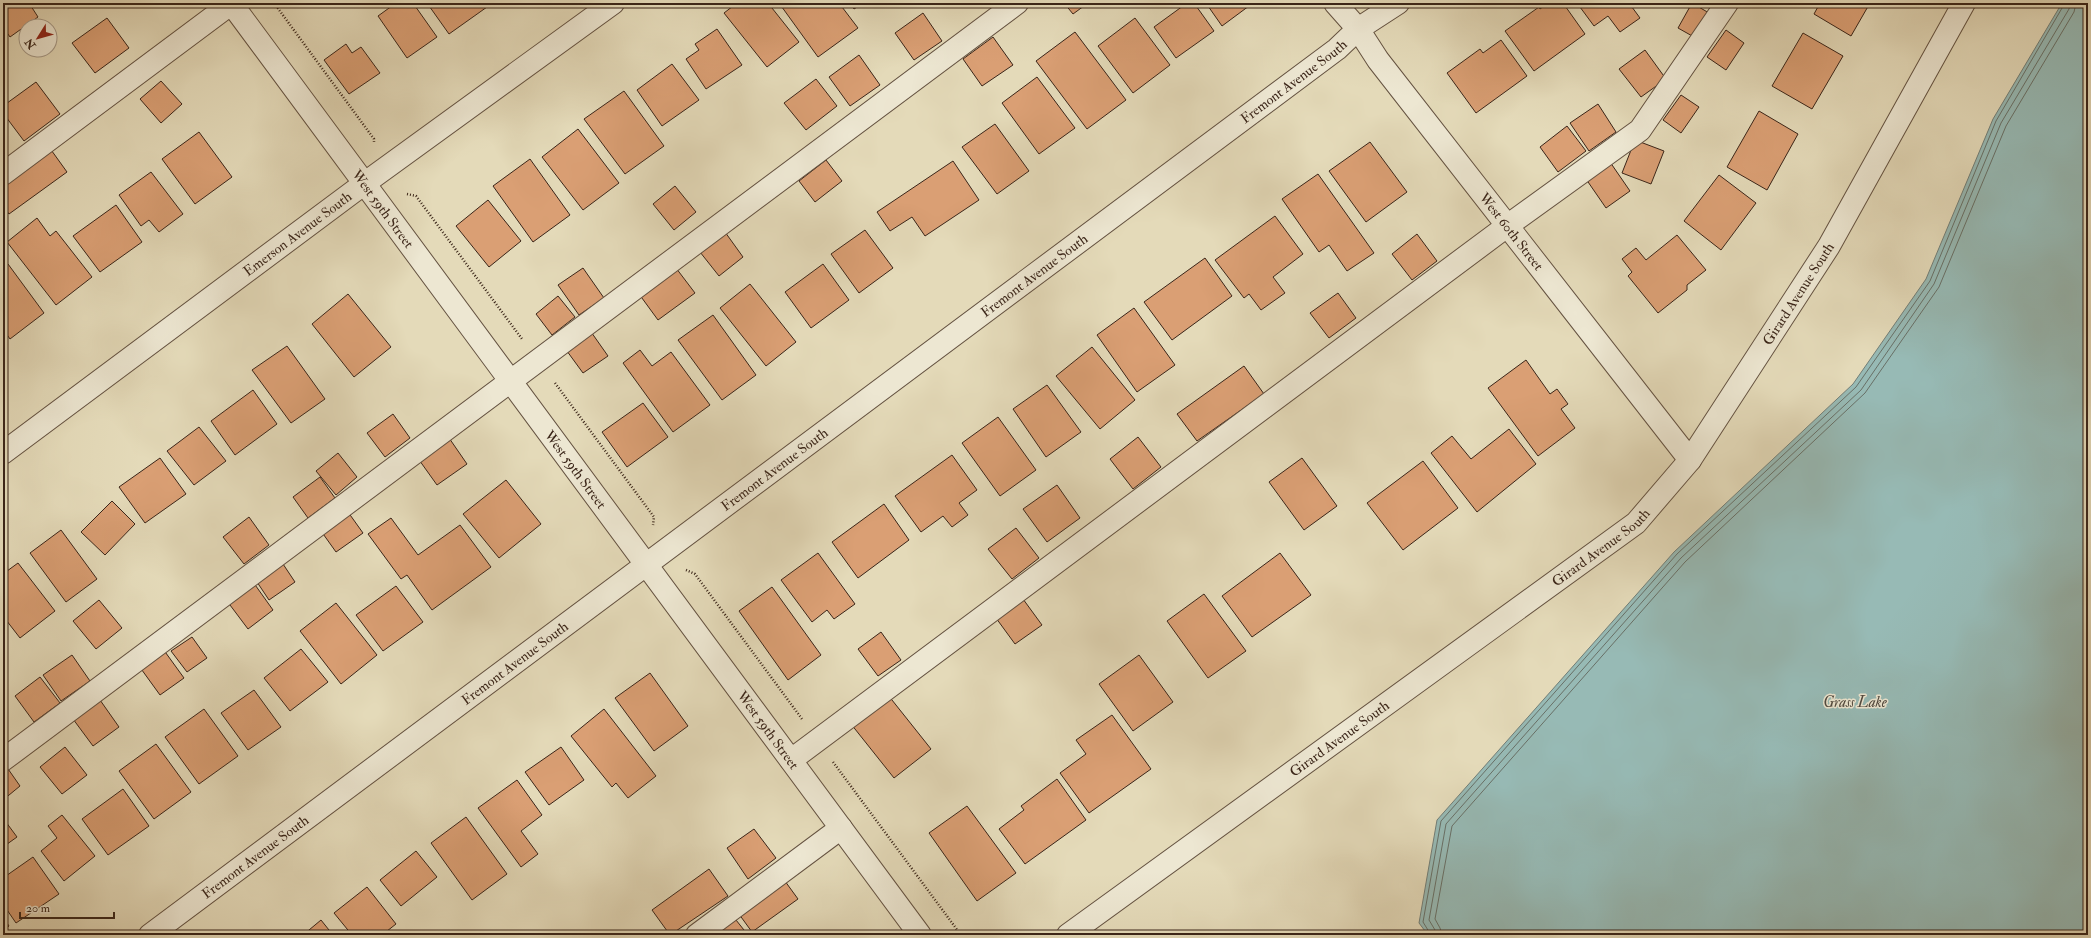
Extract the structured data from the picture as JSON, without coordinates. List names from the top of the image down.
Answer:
{
  "streets": {
    "street": [
      "Fremont Avenue South",
      "West 59th Street",
      "West 60th Street",
      "Emerson Avenue South",
      "Girard Avenue South"
    ]
  },
  "crossings": [
    ["Fremont Avenue South", "West 59th Street"],
    ["Fremont Avenue South", "West 60th Street"],
    ["West 59th Street", "Emerson Avenue South"],
    ["West 60th Street", "Girard Avenue South"]
  ],
  "water": ["Grass Lake"],
  "scale_bar": "20 m",
  "north": "bottom left"
}
